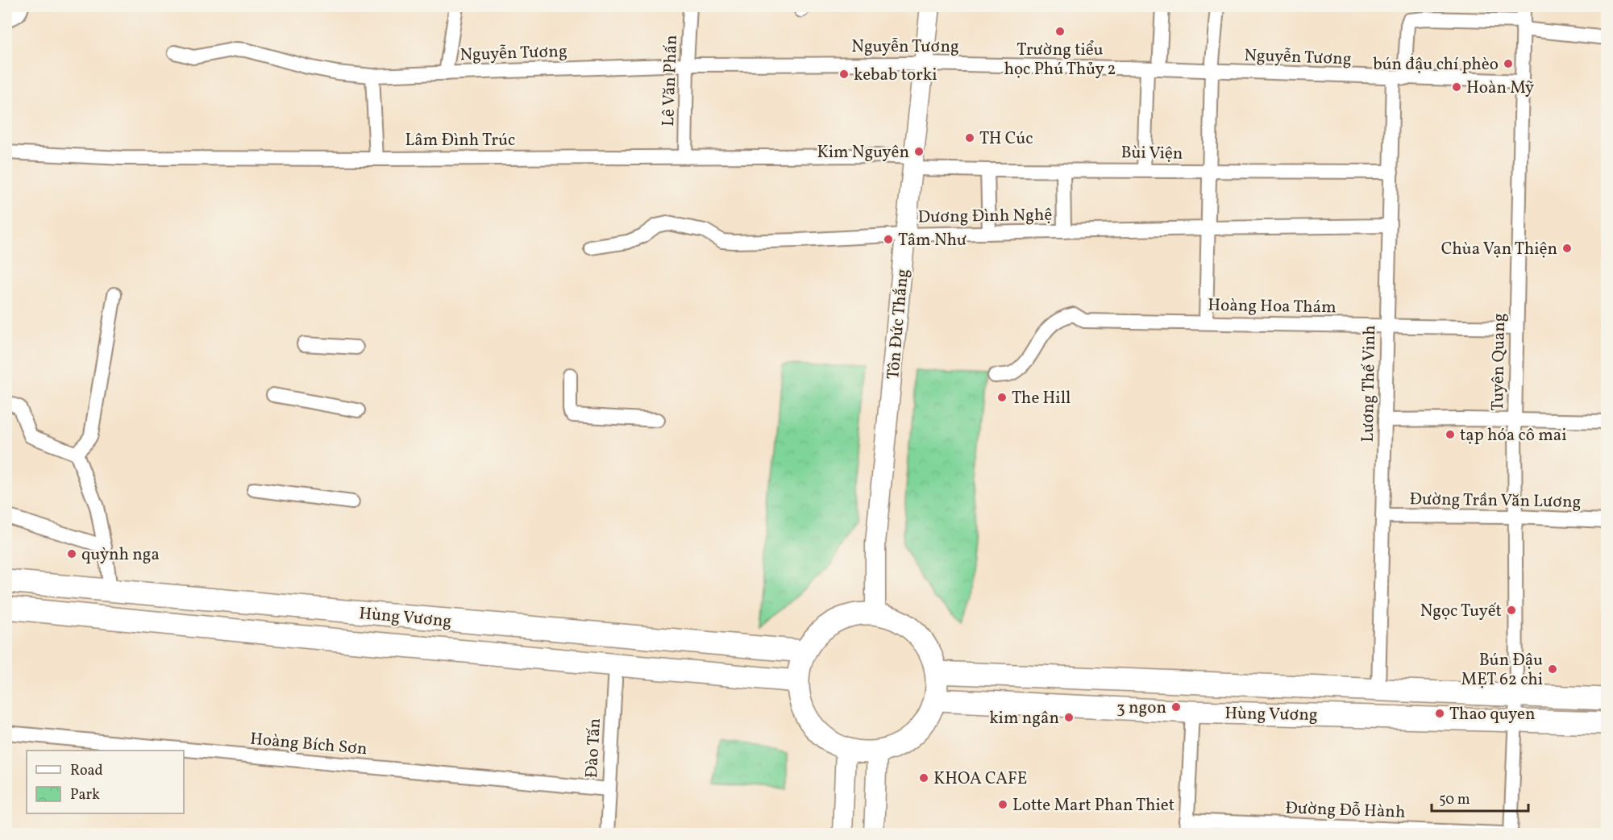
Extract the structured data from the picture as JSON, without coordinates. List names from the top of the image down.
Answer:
{
  "streets": {
    "main road": ["Hùng Vương"],
    "street": [
      "Nguyễn Tương",
      "Lê Văn Phấn",
      "Lâm Đình Trúc",
      "Bùi Viện",
      "Dương Đình Nghệ",
      "Hoàng Hoa Thám",
      "Tôn Đức Thắng",
      "Tuyên Quang",
      "Lương Thế Vinh",
      "Đường Trần Văn Lương",
      "Hoàng Bích Sơn",
      "Đào Tấn",
      "Đường Đỗ Hành"
    ]
  },
  "crossings": [
    ["Nguyễn Tương", "Lê Văn Phấn"],
    ["Nguyễn Tương", "Tôn Đức Thắng"],
    ["Nguyễn Tương", "Tuyên Quang"],
    ["Nguyễn Tương", "Lương Thế Vinh"],
    ["Lê Văn Phấn", "Lâm Đình Trúc"],
    ["Lâm Đình Trúc", "Bùi Viện"],
    ["Lâm Đình Trúc", "Tôn Đức Thắng"],
    ["Bùi Viện", "Tôn Đức Thắng"],
    ["Bùi Viện", "Lương Thế Vinh"],
    ["Dương Đình Nghệ", "Tôn Đức Thắng"],
    ["Dương Đình Nghệ", "Lương Thế Vinh"],
    ["Hoàng Hoa Thám", "Tuyên Quang"],
    ["Hoàng Hoa Thám", "Lương Thế Vinh"],
    ["Tôn Đức Thắng", "Hùng Vương"],
    ["Tuyên Quang", "Lương Thế Vinh"],
    ["Tuyên Quang", "Đường Trần Văn Lương"],
    ["Tuyên Quang", "Hùng Vương"],
    ["Lương Thế Vinh", "Đường Trần Văn Lương"],
    ["Lương Thế Vinh", "Hùng Vương"],
    ["Hùng Vương", "Đào Tấn"],
    ["Hoàng Bích Sơn", "Đào Tấn"]
  ],
  "places": [
    "Trường tiểu học Phú Thủy 2",
    "bún đậu chí phèo",
    "kebab torki",
    "Hoàn Mỹ",
    "TH Cúc",
    "Kim Nguyên",
    "Tâm Như",
    "Chùa Vạn Thiện",
    "The Hill",
    "tạp hóa cô mai",
    "quỳnh nga",
    "Ngọc Tuyết",
    "Bún Đậu MẸT 62 chi",
    "3 ngon",
    "Thao quyen",
    "kim ngân",
    "KHOA CAFE",
    "Lotte Mart Phan Thiet"
  ],
  "legend": ["Road", "Park"],
  "scale_bar": "50 m"
}
